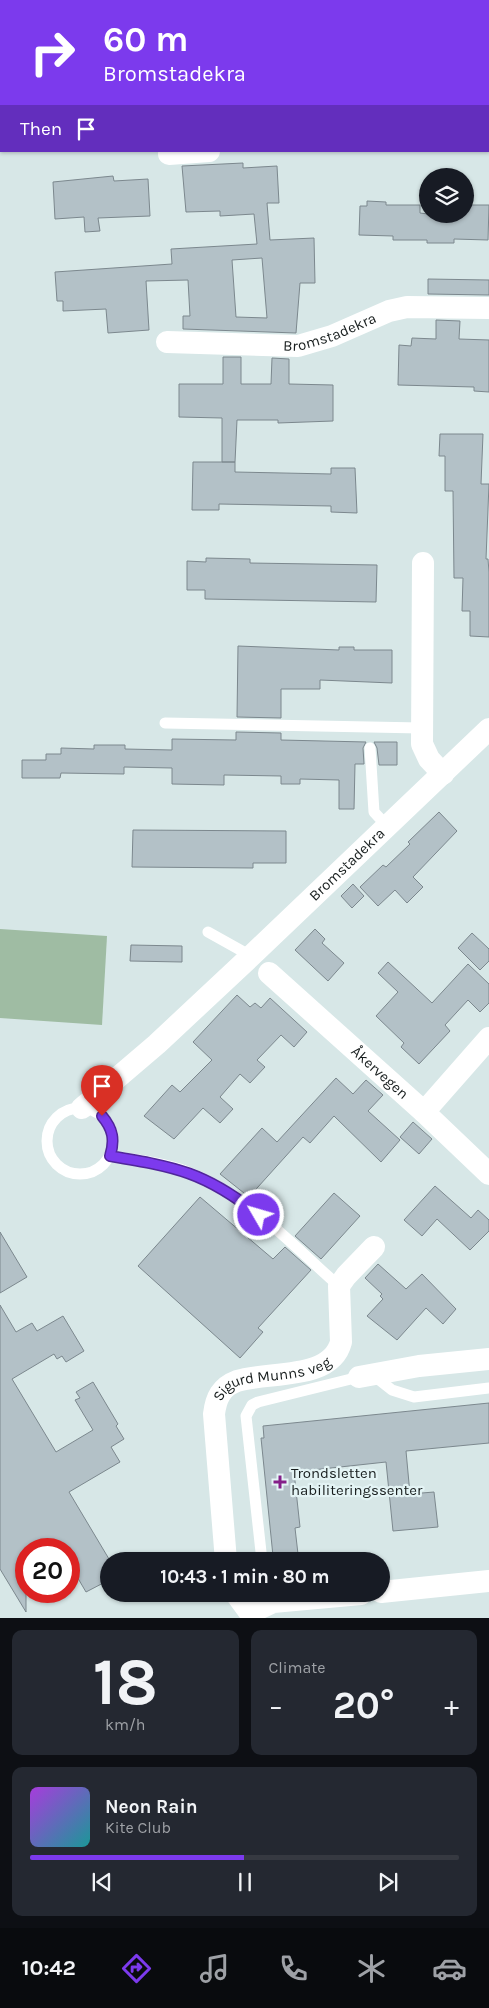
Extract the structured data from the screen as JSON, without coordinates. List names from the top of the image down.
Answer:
{
  "streets": {
    "street": ["Bromstadekra", "Åkervegen", "Sigurd Munns veg"]
  },
  "places": {
    "health": ["Trondsletten habiliteringssenter"]
  },
  "page": {
    "turn": ["60 m", "Bromstadekra"],
    "then": "Then",
    "limit": "20",
    "trip": "10:43 · 1 min · 80 m",
    "tile": [
      ["18", "km/h"],
      "Climate"
    ],
    "heat": ["−", "20°", "+"],
    "song": ["Neon Rain", "Kite Club"],
    "tabs": "10:42"
  }
}
